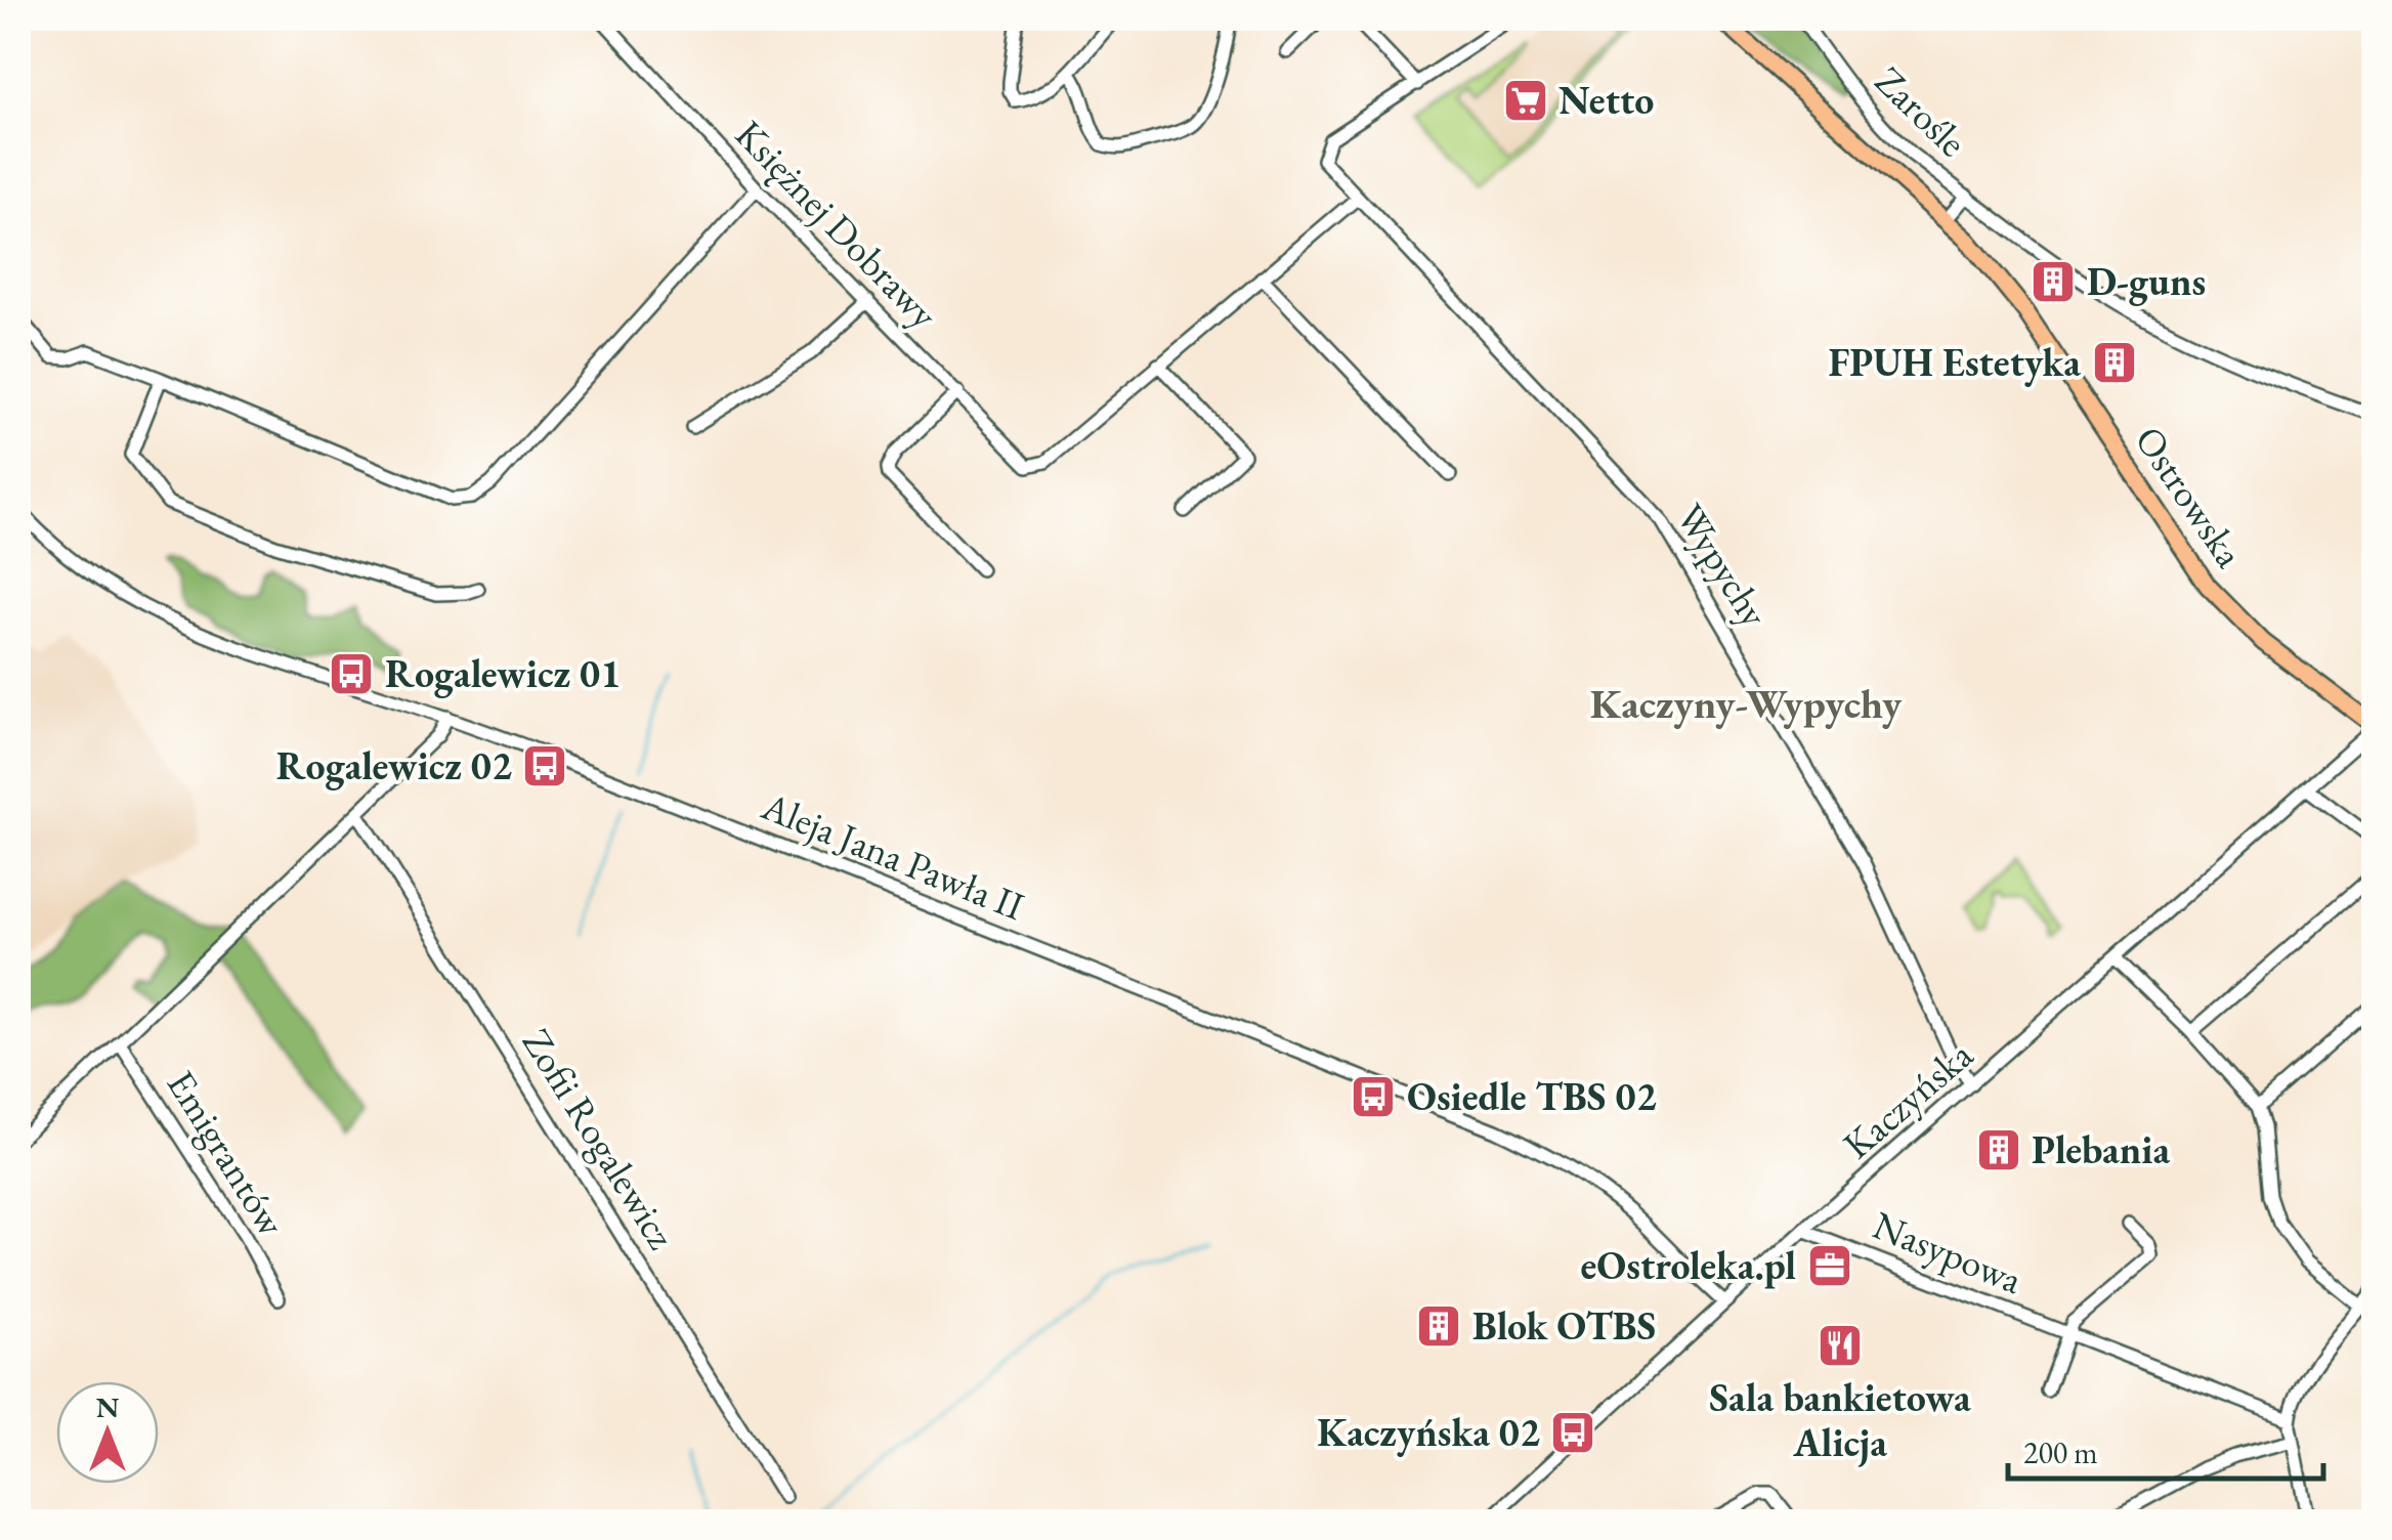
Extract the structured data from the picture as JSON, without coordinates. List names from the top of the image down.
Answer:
{
  "streets": {
    "main road": ["Ostrowska"],
    "street": [
      "Zarośle",
      "Księżnej Dobrawy",
      "Wypychy",
      "Aleja Jana Pawła II",
      "Kaczyńska",
      "Zofii Rogalewicz",
      "Emigrantów",
      "Nasypowa"
    ]
  },
  "crossings": [
    ["Zarośle", "Ostrowska"],
    ["Ostrowska", "Kaczyńska"],
    ["Wypychy", "Kaczyńska"],
    ["Aleja Jana Pawła II", "Kaczyńska"],
    ["Kaczyńska", "Nasypowa"]
  ],
  "districts": ["Kaczyny-Wypychy"],
  "places": {
    "supermarket": ["Netto"],
    "building": [
      "D-guns",
      "FPUH Estetyka",
      "Plebania",
      "Blok OTBS"
    ],
    "bus stop": [
      "Rogalewicz 01",
      "Rogalewicz 02",
      "Osiedle TBS 02",
      "Kaczyńska 02"
    ],
    "office": ["eOstroleka.pl"],
    "restaurant": ["Sala bankietowa Alicja"]
  },
  "scale_bar": "200 m",
  "north": "top"
}
